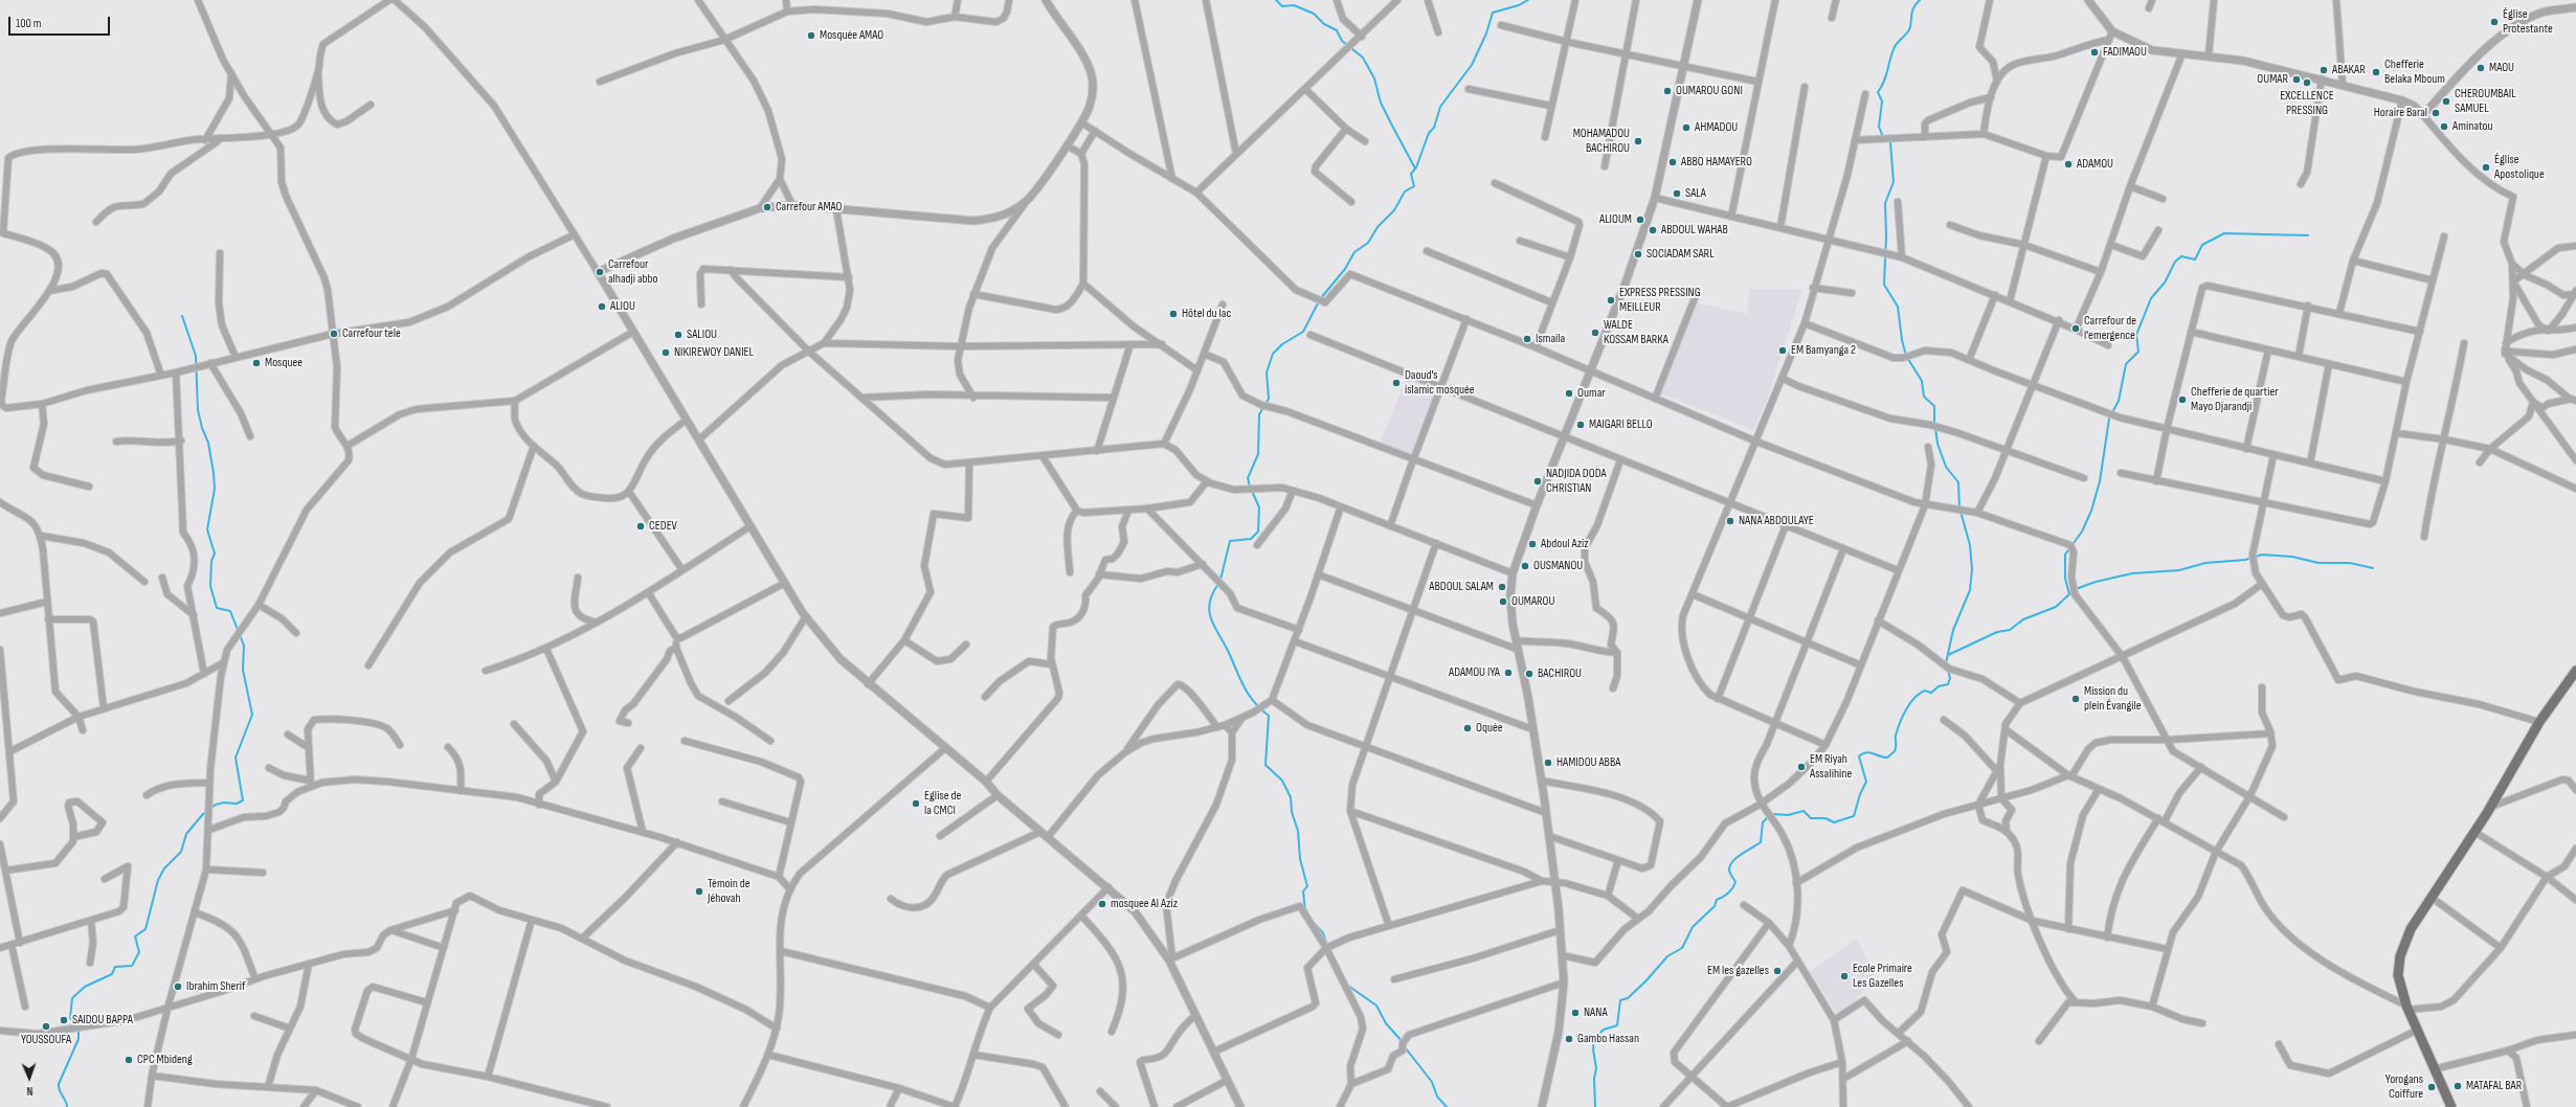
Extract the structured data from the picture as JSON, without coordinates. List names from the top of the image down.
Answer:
{
  "places": [
    "Église Protestante",
    "Mosquée AMAO",
    "FADIMAOU",
    "MAOU",
    "ABAKAR",
    "Chefferie Belaka Mboum",
    "OUMAR",
    "EXCELLENCE PRESSING",
    "OUMAROU GONI",
    "CHEROUMBAIL SAMUEL",
    "Horaire Baral",
    "Aminatou",
    "AHMADOU",
    "MOHAMADOU BACHIROU",
    "ABBO HAMAYERO",
    "ADAMOU",
    "Église Apostolique",
    "SALA",
    "Carrefour AMAO",
    "ALIOUM",
    "ABDOUL WAHAB",
    "SOCIADAM SARL",
    "Carrefour alhadji abbo",
    "EXPRESS PRESSING MEILLEUR",
    "ALIOU",
    "Hôtel du lac",
    "Carrefour de l'emergence",
    "WALDE KOSSAM BARKA",
    "Carrefour tele",
    "SALIOU",
    "Ismaila",
    "EM Bamyanga 2",
    "NIKIREWOY DANIEL",
    "Mosquee",
    "Daoud's islamic mosquée",
    "Oumar",
    "Chefferie de quartier Mayo Djarandji",
    "MAIGARI BELLO",
    "NADJIDA DODA CHRISTIAN",
    "NANA ABDOULAYE",
    "CEDEV",
    "Abdoul Aziz",
    "OUSMANOU",
    "ABDOUL SALAM",
    "OUMAROU",
    "ADAMOU IYA",
    "BACHIROU",
    "Mission du plein Évangile",
    "Oquée",
    "HAMIDOU ABBA",
    "EM Riyah Assalihine",
    "Eglise de la CMCI",
    "Témoin de Jéhovah",
    "mosquee Al Aziz",
    "EM les gazelles",
    "Ecole Primaire Les Gazelles",
    "Ibrahim Sherif",
    "NANA",
    "SAIDOU BAPPA",
    "YOUSSOUFA",
    "Gambo Hassan",
    "CPC Mbideng",
    "MATAFAL BAR",
    "Yorogans Coiffure"
  ],
  "scale_bar": "100 m",
  "north": "bottom"
}
